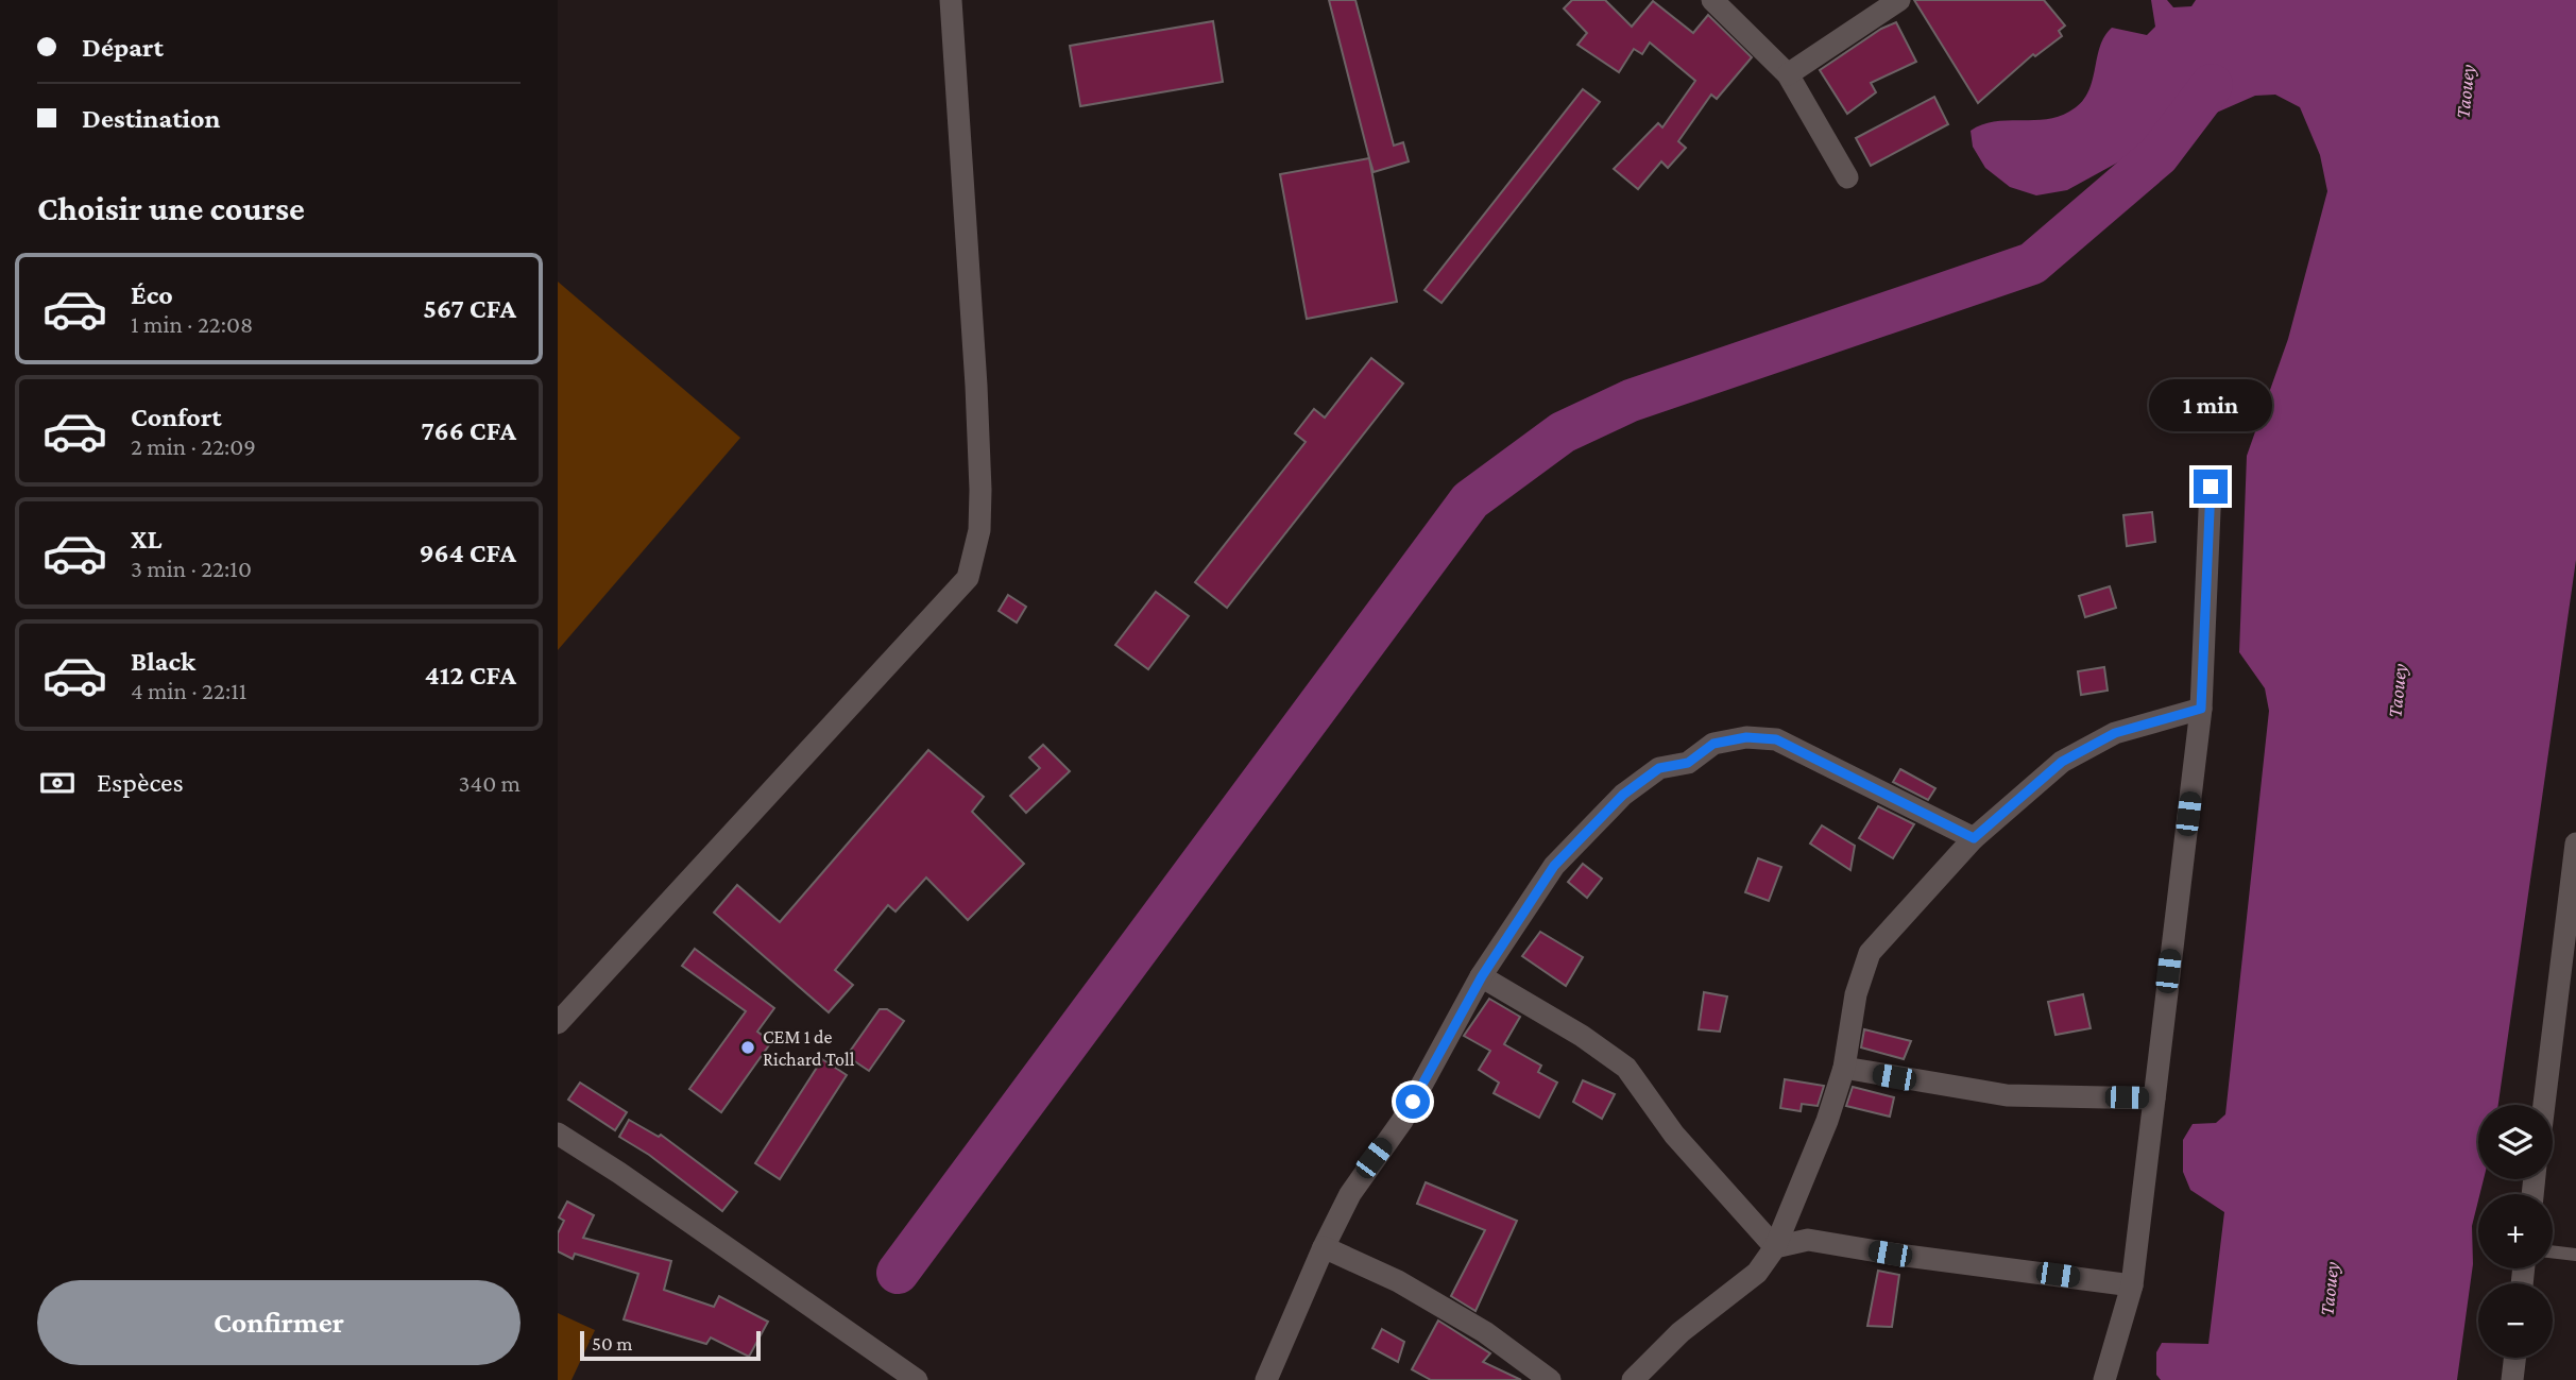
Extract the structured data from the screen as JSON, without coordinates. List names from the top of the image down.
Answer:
{
  "water": ["Taouey"],
  "places": ["CEM 1 de Richard Toll"],
  "scale_bar": "50 m",
  "page": {
    "banner": ["Départ", "Destination"],
    "heading": "Choisir une course",
    "list": [
      {
        "name": "Éco",
        "note": "1 min · 22:08",
        "value": "567 CFA"
      },
      {
        "name": "Confort",
        "note": "2 min · 22:09",
        "value": "766 CFA"
      },
      {
        "name": "XL",
        "note": "3 min · 22:10",
        "value": "964 CFA"
      },
      {
        "name": "Black",
        "note": "4 min · 22:11",
        "value": "412 CFA"
      }
    ],
    "bubble": "1 min",
    "pay": ["Espèces", "340 m"],
    "map_buttons": ["+", "−"],
    "buttons": "Confirmer",
    "scale": "50 m"
  }
}
